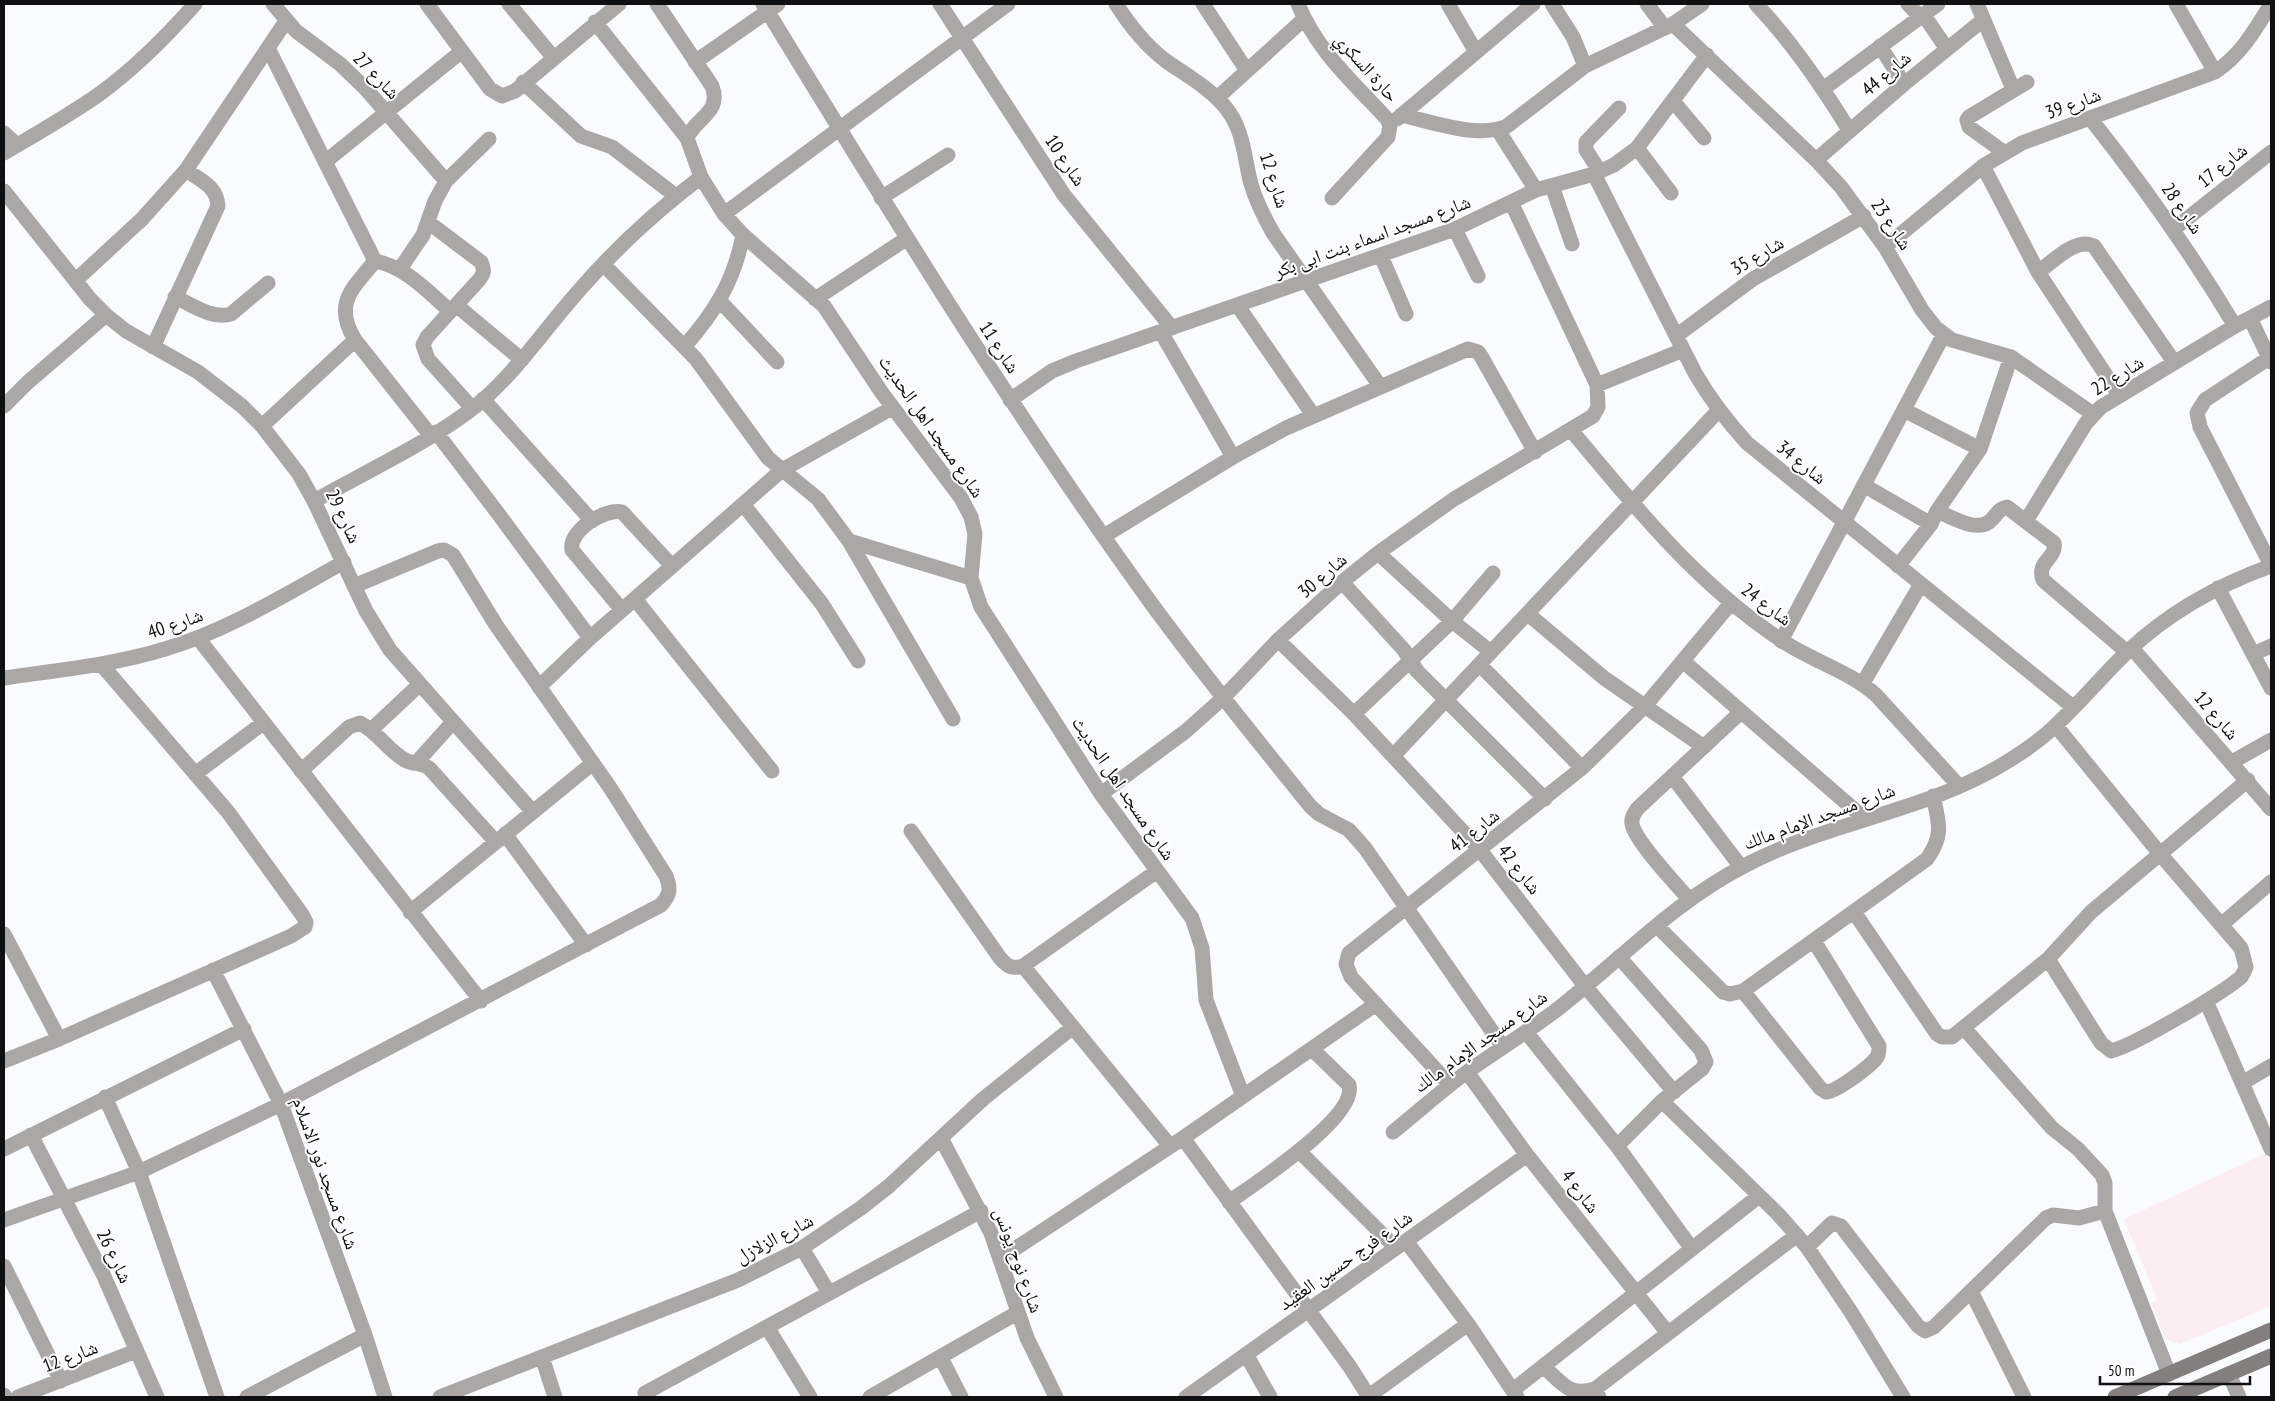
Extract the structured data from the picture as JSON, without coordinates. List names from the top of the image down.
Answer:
{
  "streets": {
    "street": [
      "حارة السكري",
      "شارع 44",
      "شارع 27",
      "شارع 39",
      "شارع 10",
      "شارع 17",
      "شارع 12",
      "شارع 28",
      "شارع 23",
      "شارع مسجد اسماء بنت ابى بكر",
      "شارع 35",
      "شارع 11",
      "شارع 22",
      "شارع مسجد اهل الحديث",
      "شارع 34",
      "شارع 29",
      "شارع 30",
      "شارع 24",
      "شارع 40",
      "شارع مسجد الإمام مالك",
      "شارع 41",
      "شارع 42",
      "شارع مسجد نور الاسلام",
      "شارع 4",
      "شارع الزلازل",
      "شارع 26",
      "شارع نوح يونس",
      "شارع فرج حسين العقيد"
    ]
  },
  "crossings": [
    ["شارع 44", "شارع 23"],
    ["شارع 39", "شارع 28"],
    ["شارع 39", "شارع 23"],
    ["شارع 10", "شارع مسجد اسماء بنت ابى بكر"],
    ["شارع 17", "شارع 28"],
    ["شارع 12", "شارع مسجد اسماء بنت ابى بكر"],
    ["شارع 12", "شارع 22"],
    ["شارع 12", "شارع مسجد الإمام مالك"],
    ["شارع 12", "شارع 26"],
    ["شارع 28", "شارع 22"],
    ["شارع 23", "شارع مسجد اسماء بنت ابى بكر"],
    ["شارع 23", "شارع 35"],
    ["شارع 23", "شارع 22"],
    ["شارع مسجد اسماء بنت ابى بكر", "شارع 11"],
    ["شارع مسجد اسماء بنت ابى بكر", "شارع 34"],
    ["شارع 35", "شارع 34"],
    ["شارع 35", "شارع 30"],
    ["شارع 11", "شارع 30"],
    ["شارع 11", "شارع مسجد الإمام مالك"],
    ["شارع 11", "شارع 41"],
    ["شارع مسجد اهل الحديث", "شارع 30"],
    ["شارع 34", "شارع مسجد الإمام مالك"],
    ["شارع 29", "شارع 40"],
    ["شارع 30", "شارع 24"],
    ["شارع 30", "شارع 42"],
    ["شارع 24", "شارع مسجد الإمام مالك"],
    ["شارع 24", "شارع 41"],
    ["شارع مسجد الإمام مالك", "شارع 41"],
    ["شارع مسجد الإمام مالك", "شارع 42"],
    ["شارع مسجد الإمام مالك", "شارع 4"],
    ["شارع 41", "شارع 42"],
    ["شارع 4", "شارع فرج حسين العقيد"],
    ["شارع الزلازل", "شارع نوح يونس"]
  ],
  "scale_bar": "50 m"
}
